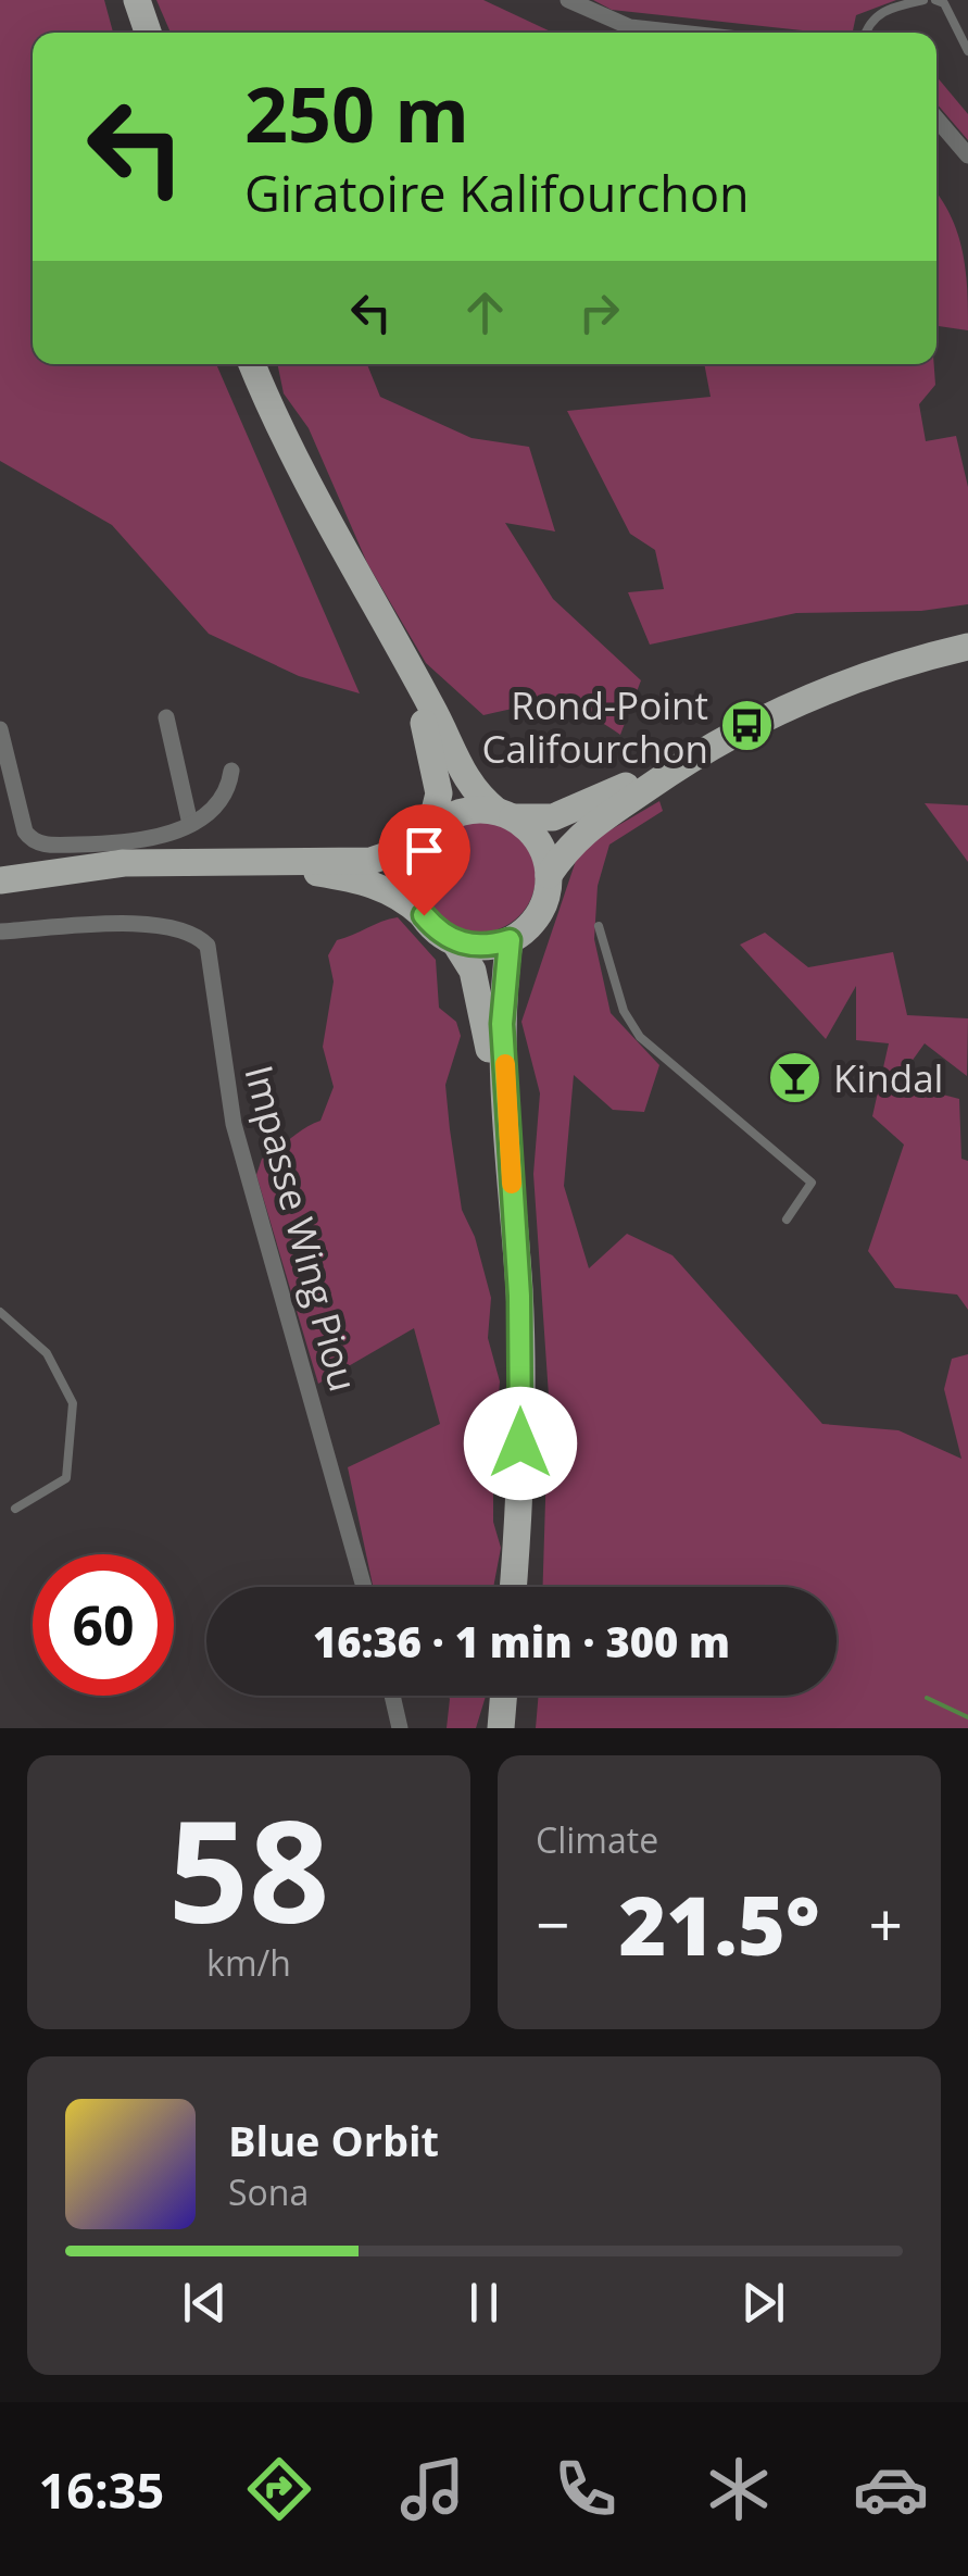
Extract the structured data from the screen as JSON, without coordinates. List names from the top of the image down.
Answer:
{
  "streets": {
    "street": ["Impasse Wing Piou"]
  },
  "places": {
    "bus stop": ["Rond-Point Califourchon"],
    "bar": ["Kindal"]
  },
  "page": {
    "turn": ["250 m", "Giratoire Kalifourchon"],
    "limit": "60",
    "trip": "16:36 · 1 min · 300 m",
    "tile": [
      ["58", "km/h"],
      "Climate"
    ],
    "heat": ["−", "21.5°", "+"],
    "song": ["Blue Orbit", "Sona"],
    "tabs": "16:35"
  }
}
